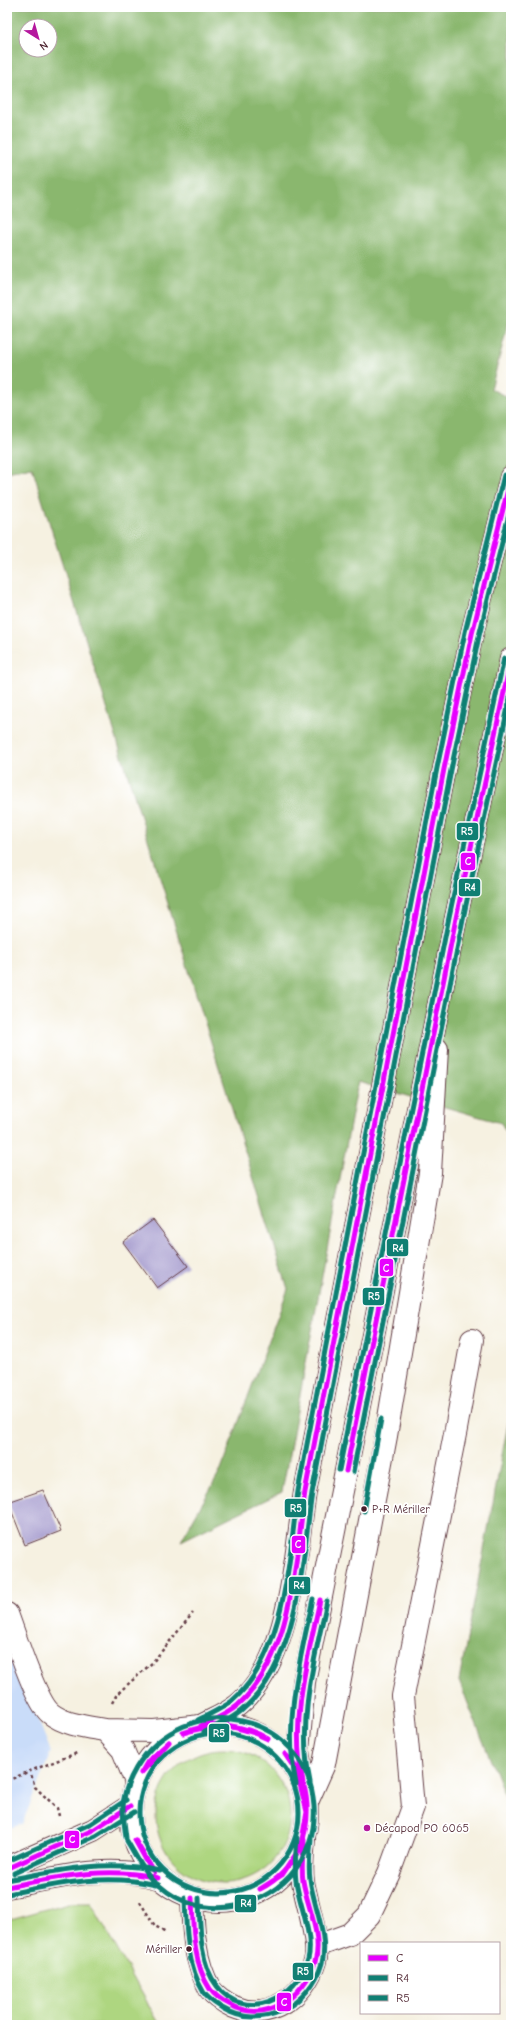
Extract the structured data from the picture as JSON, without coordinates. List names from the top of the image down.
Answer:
{
  "places": ["P+R Mériller", "Décapod PO 6065", "Mériller"],
  "lines": ["transit line R5", "transit line C", "transit line R4"],
  "legend": ["C", "R4", "R5"],
  "north": "bottom right"
}
